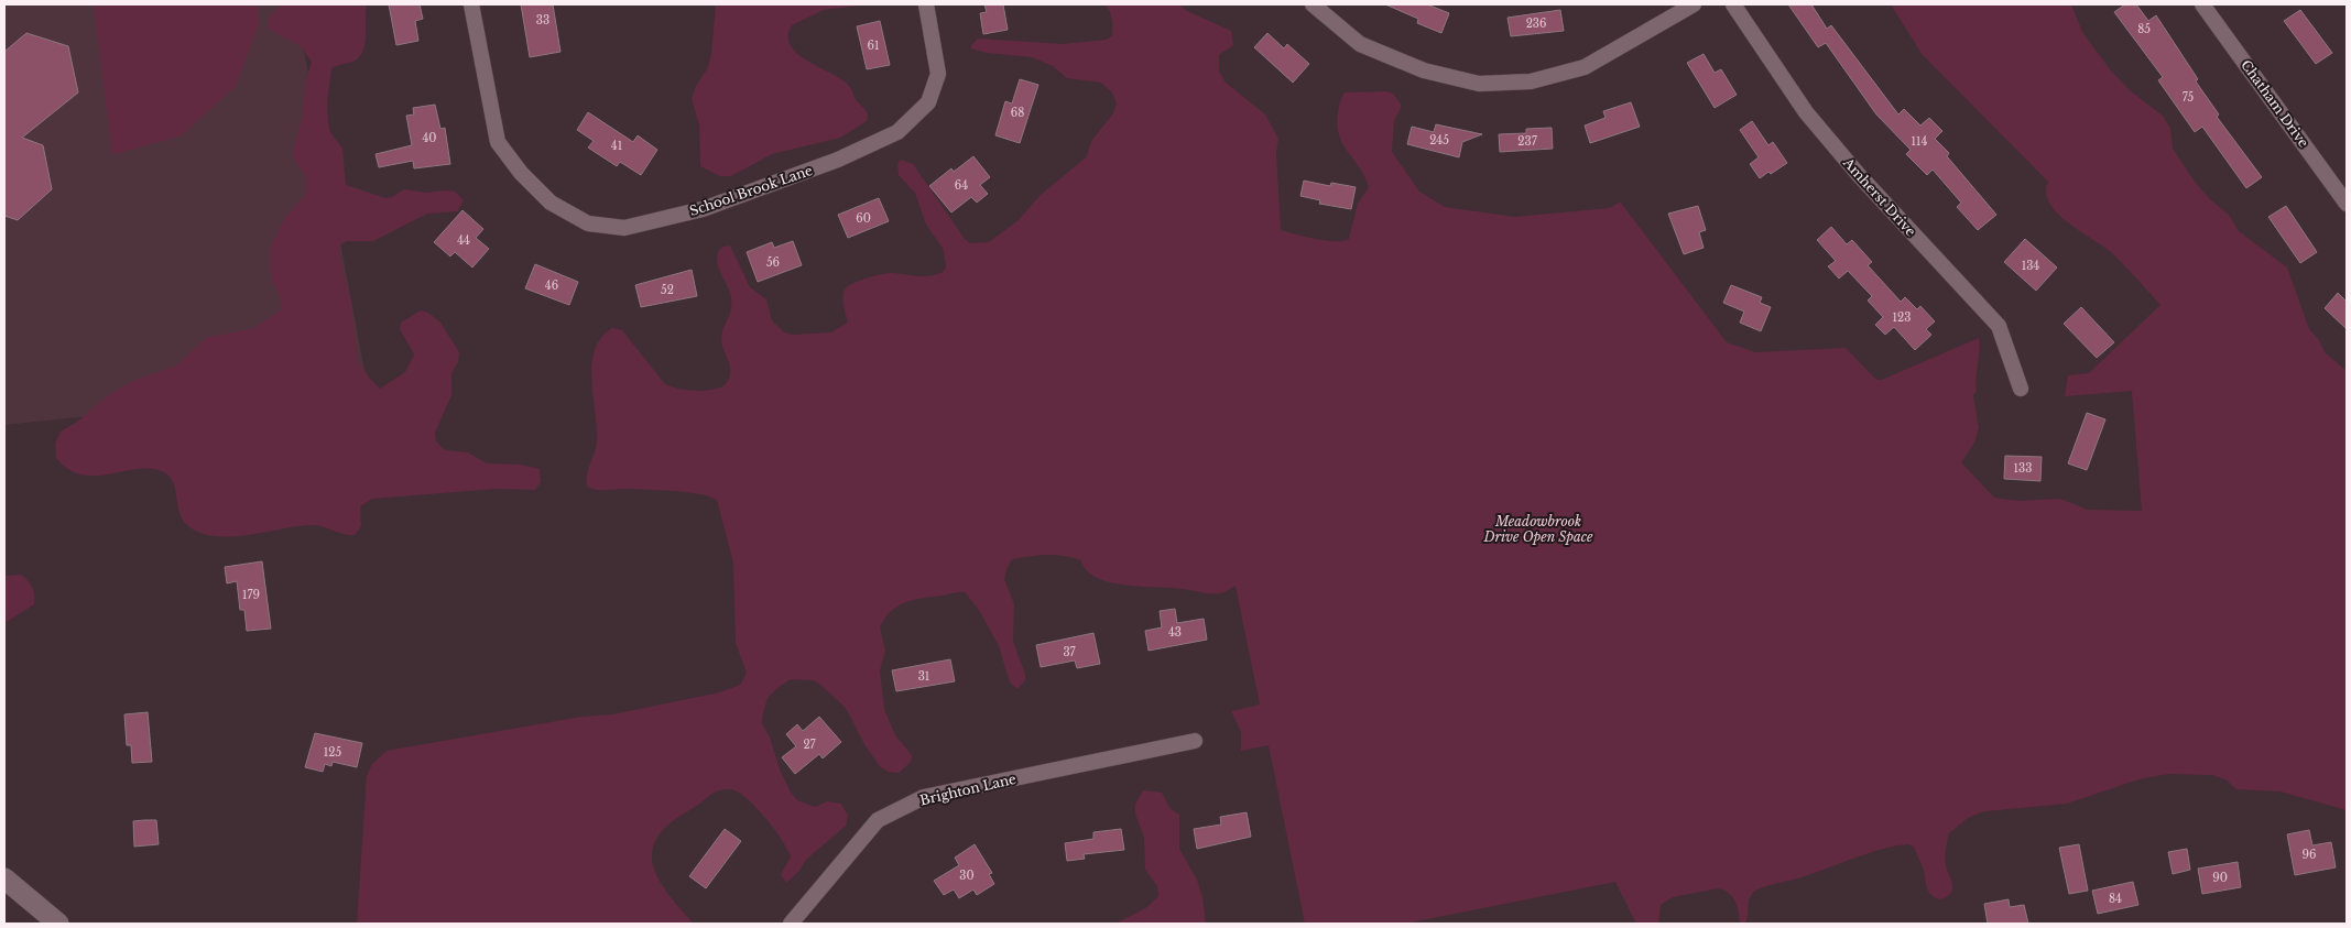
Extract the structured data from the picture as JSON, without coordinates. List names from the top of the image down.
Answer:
{
  "streets": {
    "street": [
      "Chatham Drive",
      "School Brook Lane",
      "Amherst Drive",
      "Brighton Lane"
    ]
  },
  "parks": ["Meadowbrook Drive Open Space"],
  "house_numbers": [
    "33",
    "236",
    "85",
    "61",
    "75",
    "68",
    "40",
    "245",
    "237",
    "114",
    "41",
    "64",
    "60",
    "44",
    "56",
    "134",
    "46",
    "52",
    "123",
    "133",
    "179",
    "43",
    "37",
    "31",
    "27",
    "125",
    "96",
    "30",
    "90",
    "84"
  ]
}
